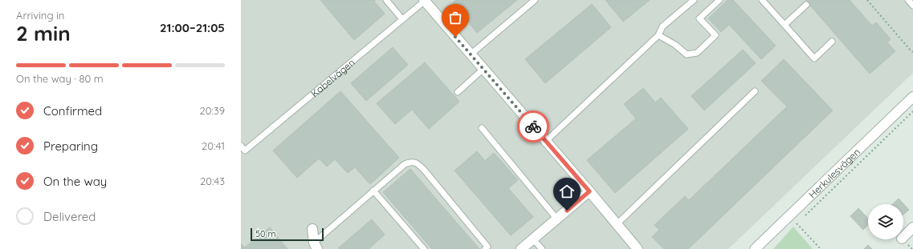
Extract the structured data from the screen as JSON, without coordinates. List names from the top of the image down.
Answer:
{
  "streets": {
    "street": ["Kabelvägen", "Herkulesvägen"]
  },
  "scale_bar": "50 m",
  "page": {
    "heading": ["2 min", "Arriving in", "21:00–21:05"],
    "bar": "On the way · 80 m",
    "list": [
      ["Confirmed", "20:39"],
      ["Preparing", "20:41"],
      ["On the way", "20:43"],
      "Delivered"
    ],
    "scale": "50 m"
  }
}
